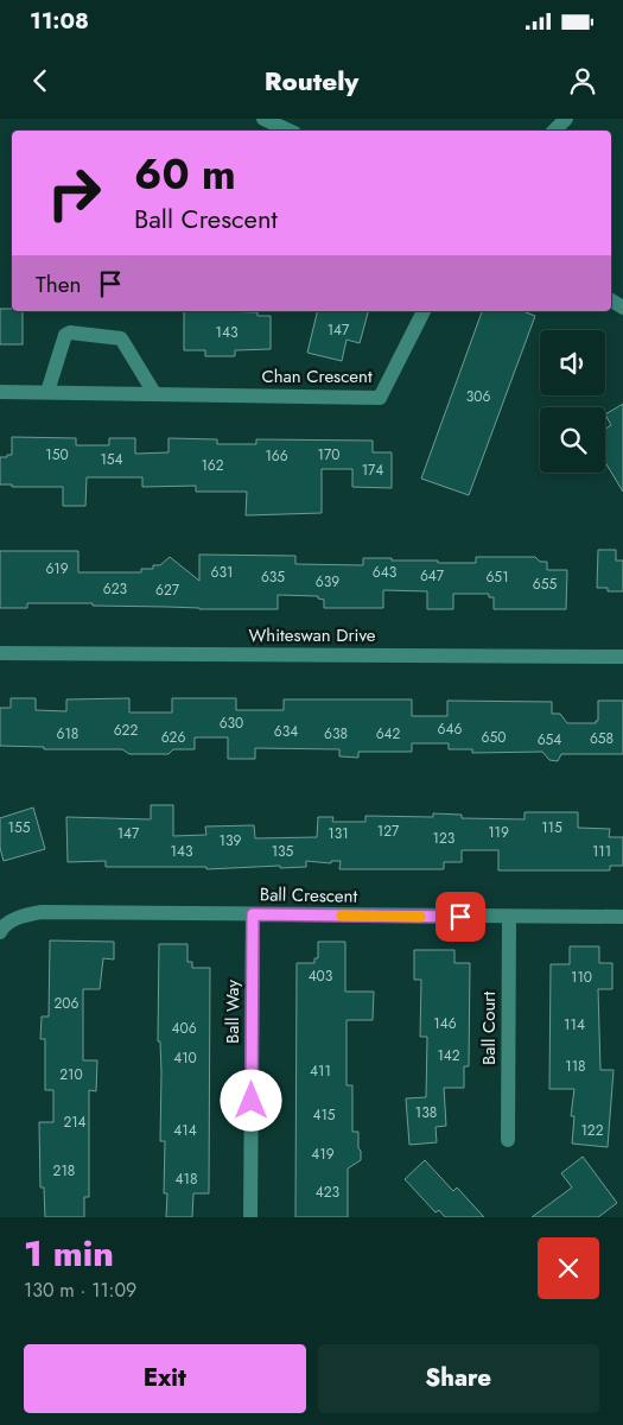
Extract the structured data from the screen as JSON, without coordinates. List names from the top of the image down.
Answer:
{
  "streets": {
    "street": [
      "Chan Crescent",
      "Whiteswan Drive",
      "Ball Crescent",
      "Ball Way",
      "Ball Court"
    ]
  },
  "crossings": [
    ["Ball Crescent", "Ball Way"],
    ["Ball Crescent", "Ball Court"]
  ],
  "house_numbers": [
    "147",
    "143",
    "306",
    "150",
    "170",
    "166",
    "154",
    "162",
    "174",
    "619",
    "631",
    "643",
    "647",
    "635",
    "651",
    "639",
    "655",
    "623",
    "627",
    "630",
    "646",
    "622",
    "634",
    "618",
    "638",
    "642",
    "626",
    "650",
    "658",
    "654",
    "155",
    "115",
    "127",
    "119",
    "147",
    "131",
    "123",
    "139",
    "143",
    "135",
    "111",
    "403",
    "110",
    "206",
    "146",
    "114",
    "406",
    "142",
    "410",
    "118",
    "411",
    "210",
    "138",
    "415",
    "214",
    "414",
    "122",
    "419",
    "218",
    "418",
    "423"
  ],
  "page": {
    "status": "11:08",
    "header": "Routely",
    "turn": ["60 m", "Ball Crescent"],
    "then": "Then",
    "heading": ["1 min", "130 m · 11:09"],
    "buttons": ["Exit", "Share"]
  }
}
